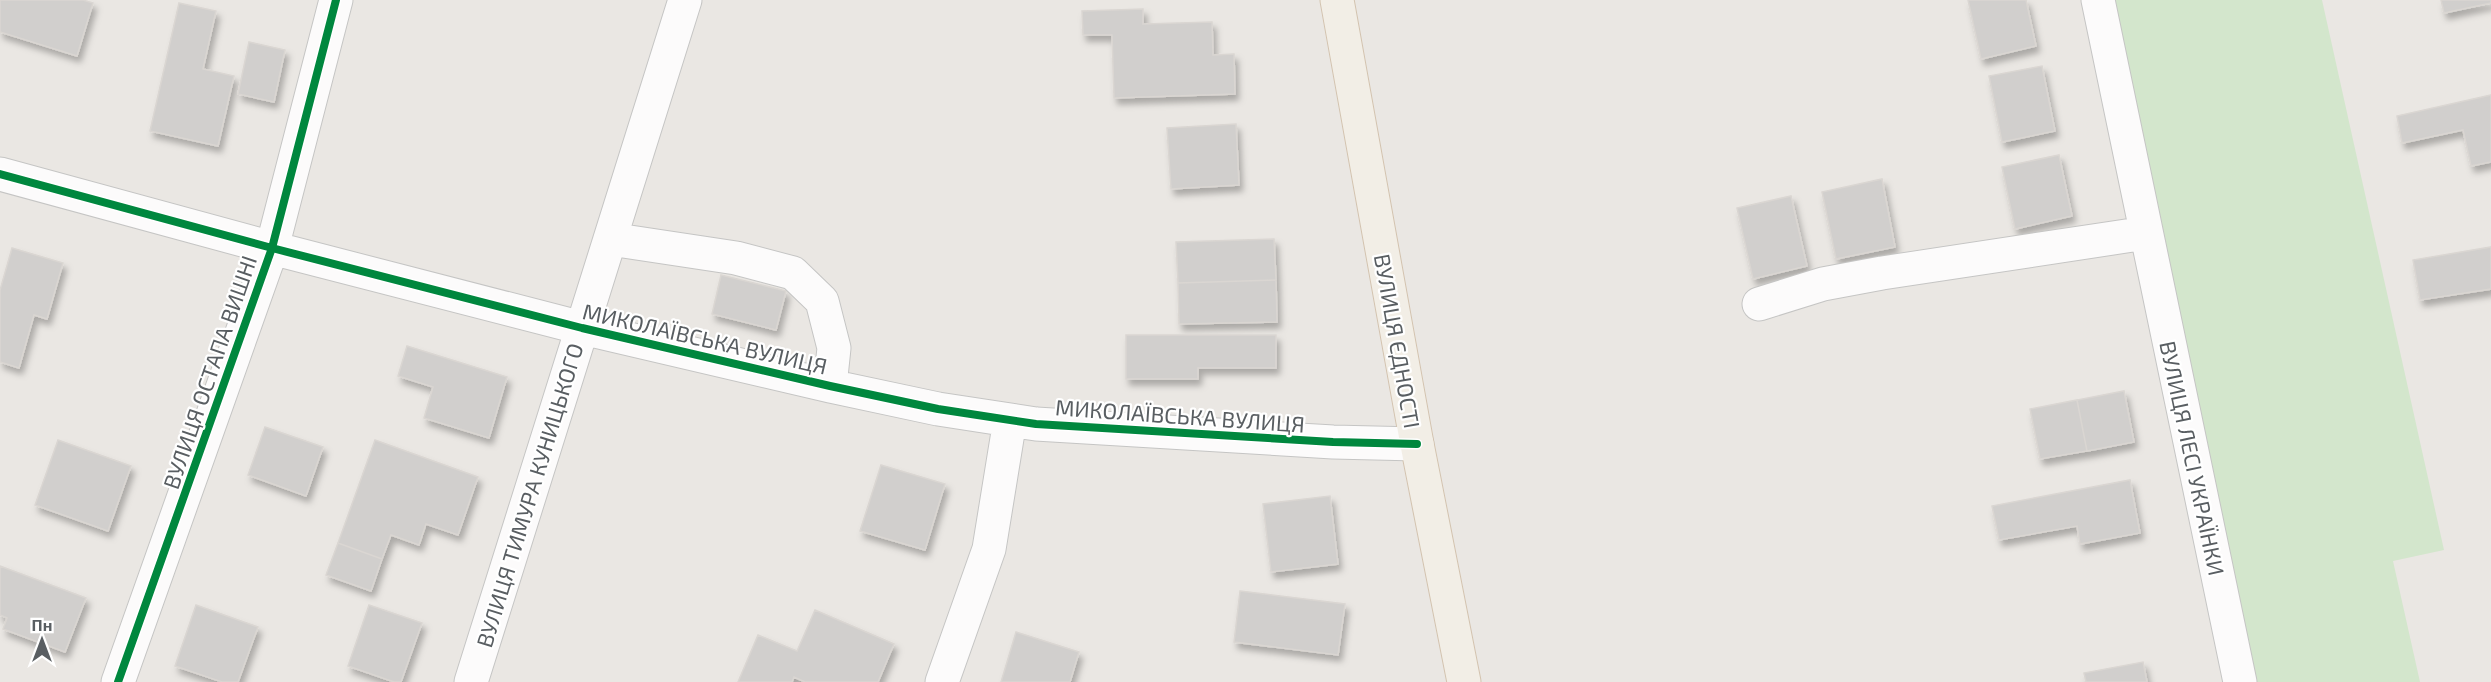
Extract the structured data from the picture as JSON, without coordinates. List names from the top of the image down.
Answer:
{
  "streets": {
    "main road": ["ВУЛИЦЯ ЄДНОСТІ"],
    "street": [
      "МИКОЛАЇВСЬКА ВУЛИЦЯ",
      "ВУЛИЦЯ ОСТАПА ВИШНІ",
      "ВУЛИЦЯ ЛЕСІ УКРАЇНКИ",
      "ВУЛИЦЯ ТИМУРА КУНИЦЬКОГО"
    ]
  },
  "crossings": [
    ["МИКОЛАЇВСЬКА ВУЛИЦЯ", "ВУЛИЦЯ ЄДНОСТІ"],
    ["МИКОЛАЇВСЬКА ВУЛИЦЯ", "ВУЛИЦЯ ОСТАПА ВИШНІ"],
    ["МИКОЛАЇВСЬКА ВУЛИЦЯ", "ВУЛИЦЯ ТИМУРА КУНИЦЬКОГО"]
  ],
  "north": "top"
}
